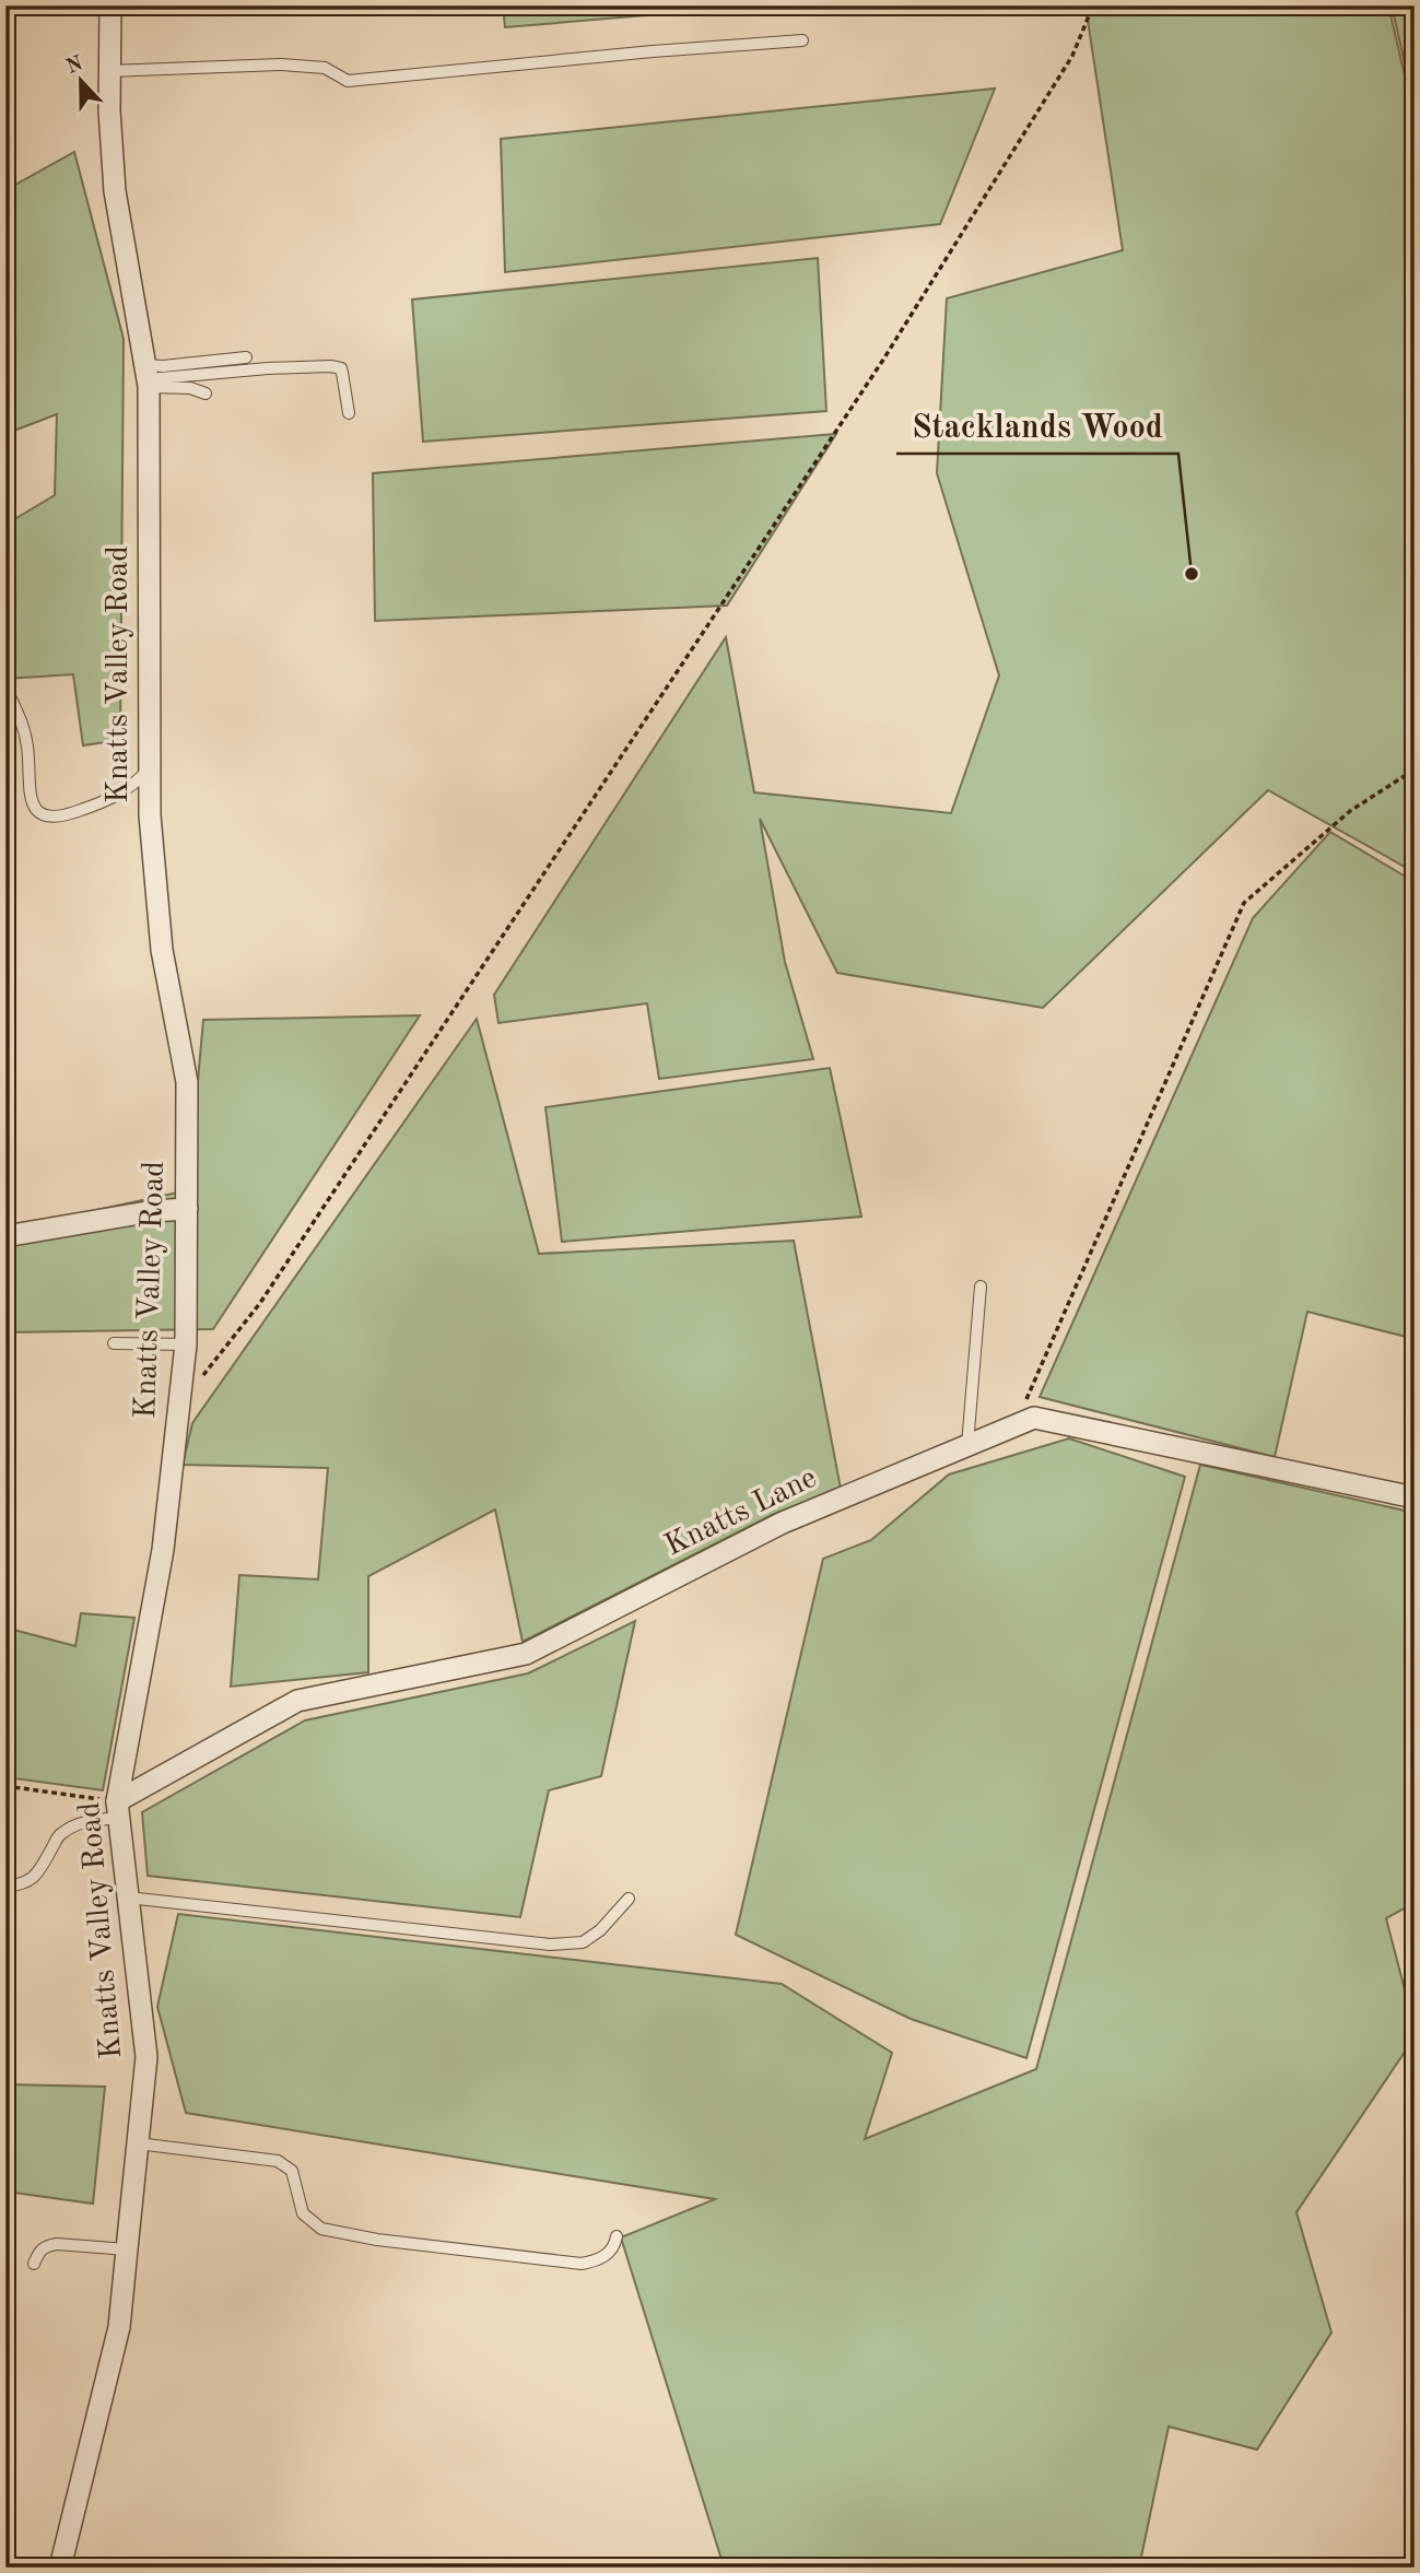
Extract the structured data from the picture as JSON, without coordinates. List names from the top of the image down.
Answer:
{
  "streets": {
    "street": ["Knatts Valley Road", "Knatts Lane"]
  },
  "crossings": [
    ["Knatts Valley Road", "Knatts Lane"]
  ],
  "places": ["Stacklands Wood"],
  "north": "top"
}
